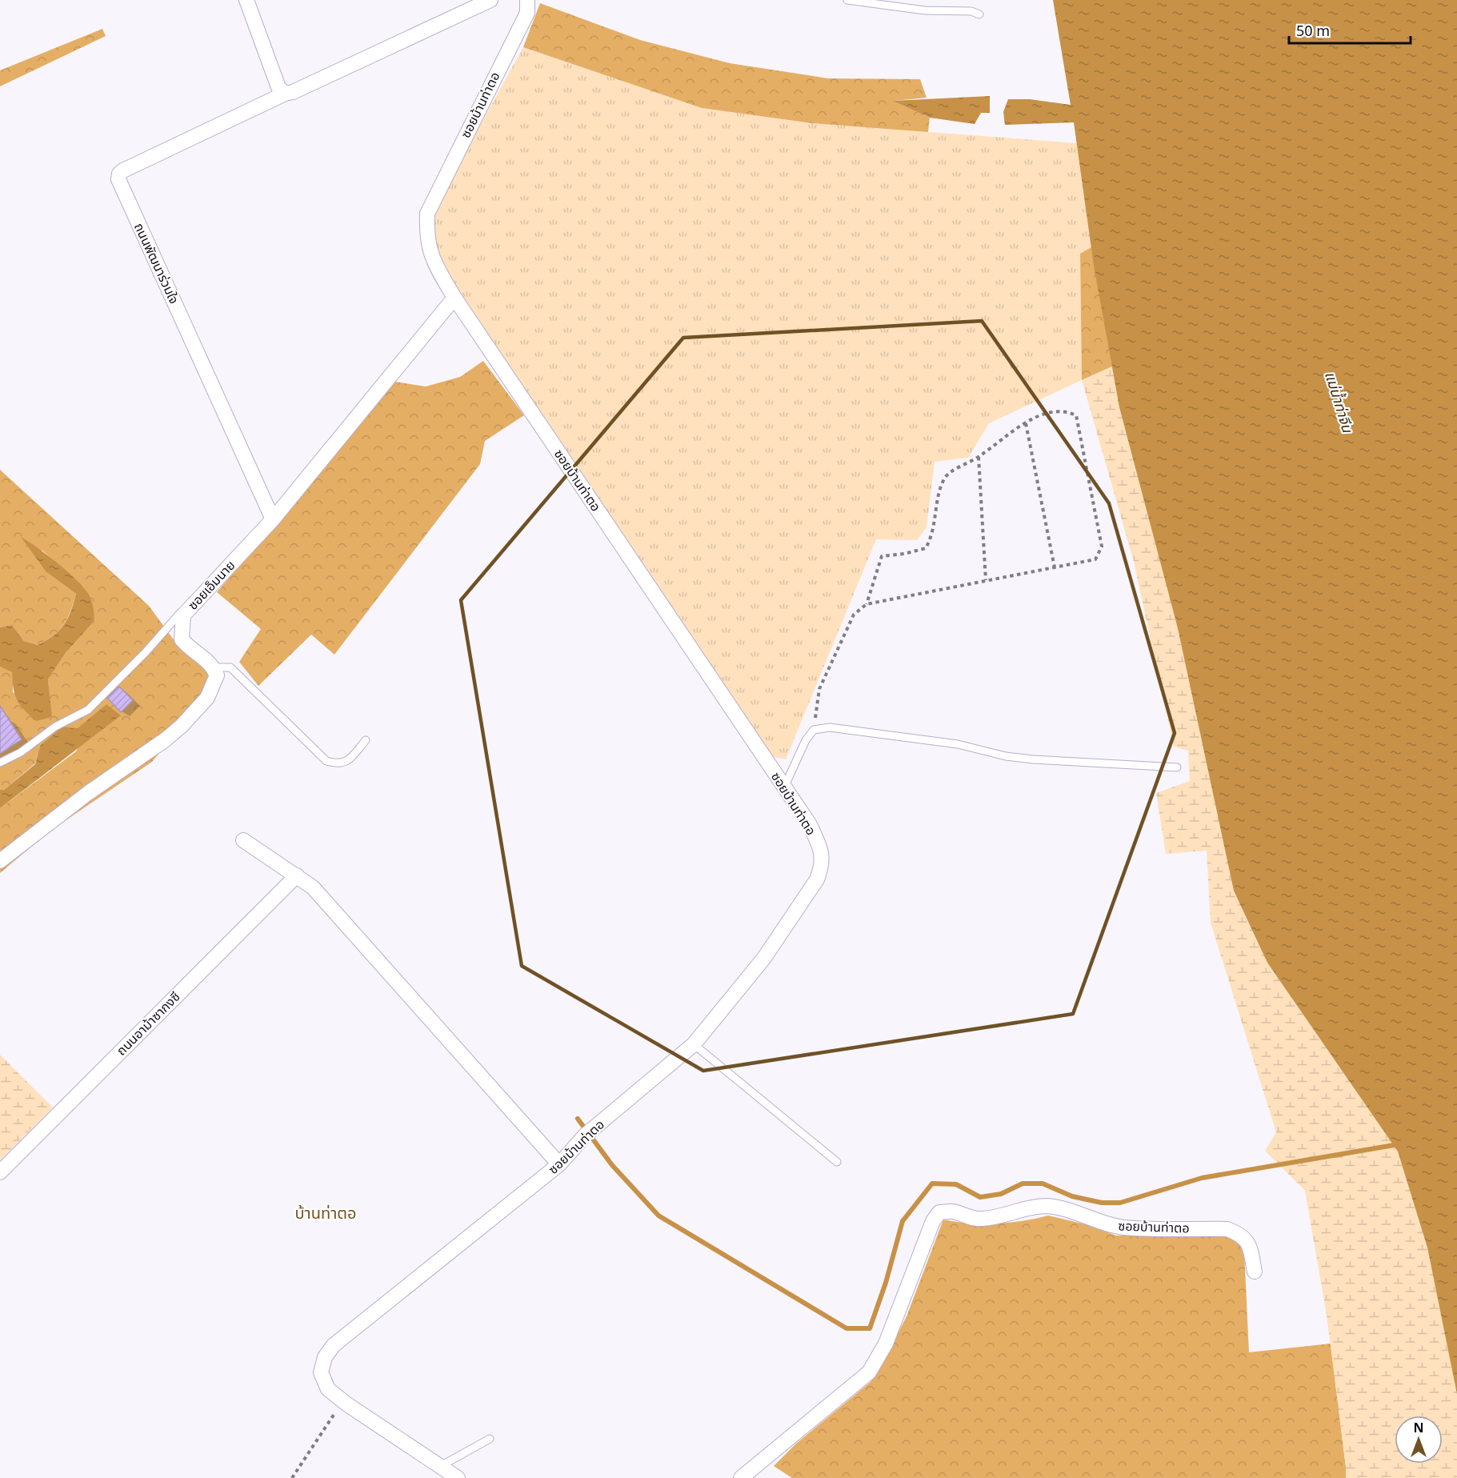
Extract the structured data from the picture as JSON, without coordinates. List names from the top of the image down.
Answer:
{
  "streets": {
    "street": [
      "ซอยบ้านท่าตอ",
      "ถนนพัฒนาร่วมใจ",
      "ซอยเอ็มนาย",
      "ถนนอาม้าซากงซี"
    ]
  },
  "crossings": [
    ["ซอยบ้านท่าตอ", "ซอยเอ็มนาย"],
    ["ถนนพัฒนาร่วมใจ", "ซอยเอ็มนาย"]
  ],
  "districts": ["บ้านท่าตอ"],
  "water": ["แม่น้ำท่าจีน"],
  "scale_bar": "50 m",
  "north": "top"
}
